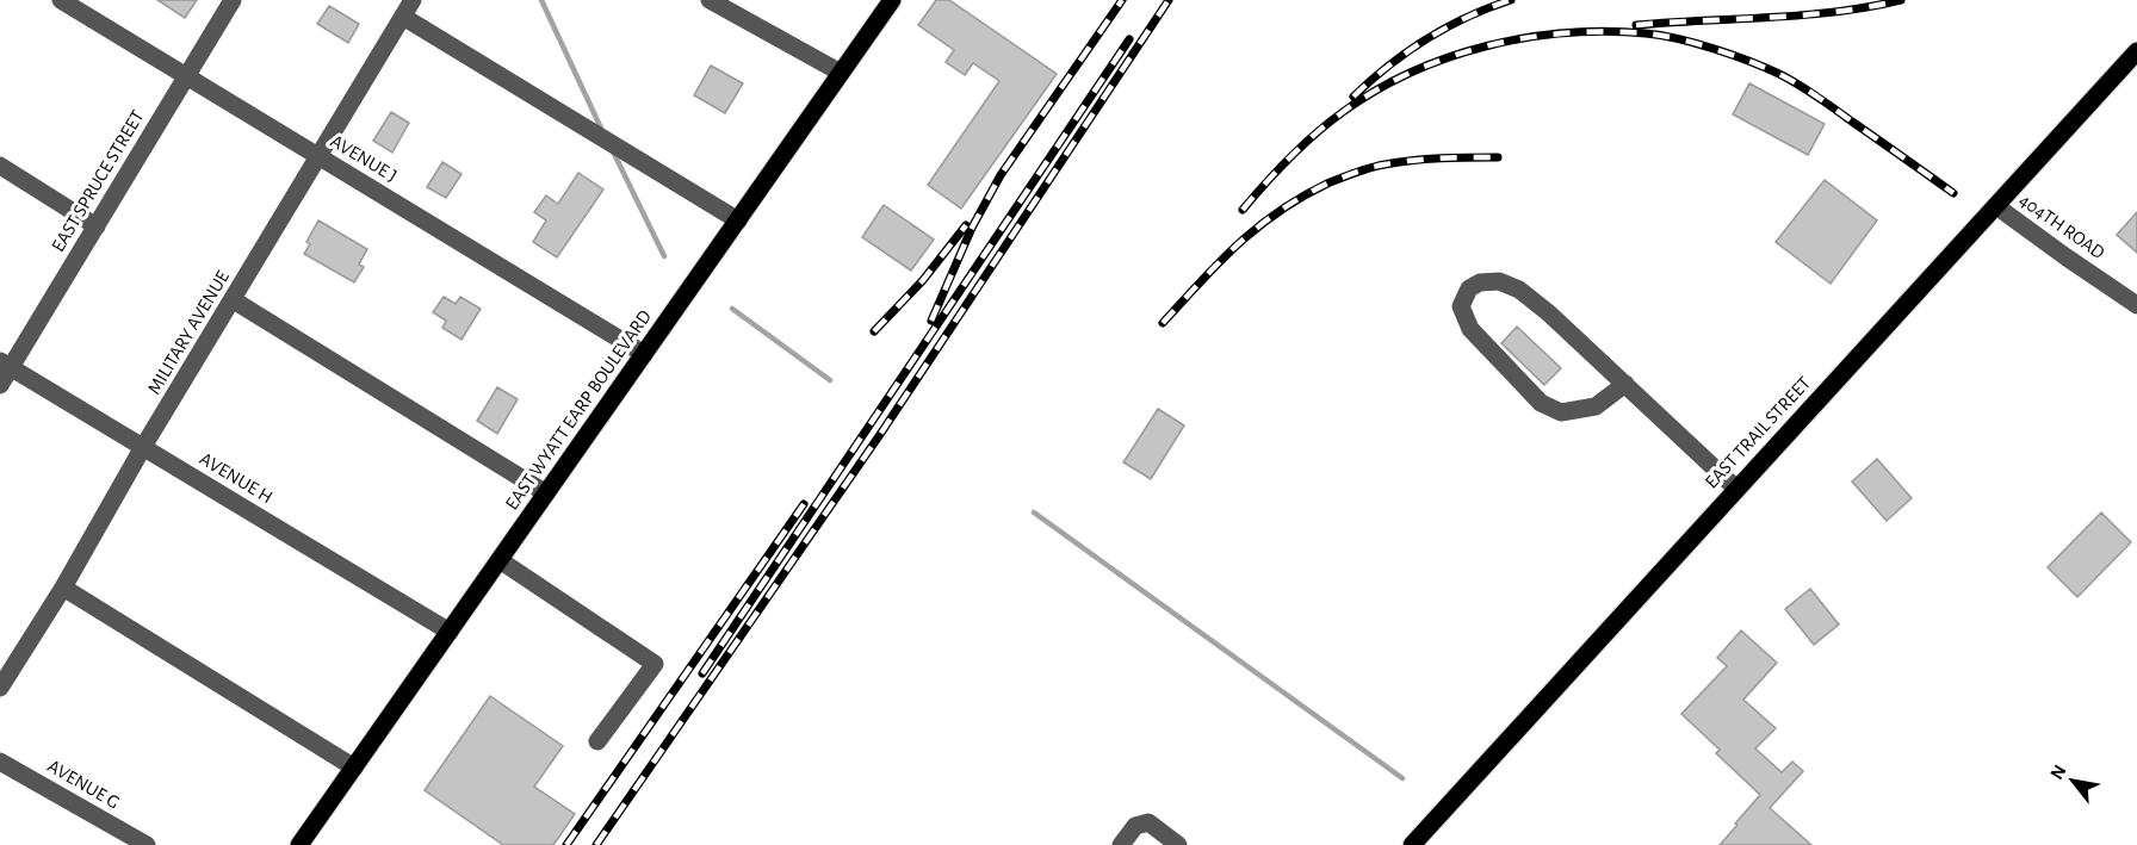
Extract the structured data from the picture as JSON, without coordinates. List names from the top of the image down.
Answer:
{
  "streets": {
    "main road": ["EAST WYATT EARP BOULEVARD", "EAST TRAIL STREET"],
    "street": [
      "AVENUE J",
      "EAST SPRUCE STREET",
      "404TH ROAD",
      "MILITARY AVENUE",
      "AVENUE H",
      "AVENUE G"
    ]
  },
  "crossings": [
    ["AVENUE J", "EAST SPRUCE STREET"],
    ["AVENUE J", "MILITARY AVENUE"],
    ["AVENUE J", "EAST WYATT EARP BOULEVARD"],
    ["EAST SPRUCE STREET", "AVENUE H"],
    ["404TH ROAD", "EAST TRAIL STREET"],
    ["MILITARY AVENUE", "AVENUE H"],
    ["EAST WYATT EARP BOULEVARD", "AVENUE H"]
  ],
  "north": "top left"
}
